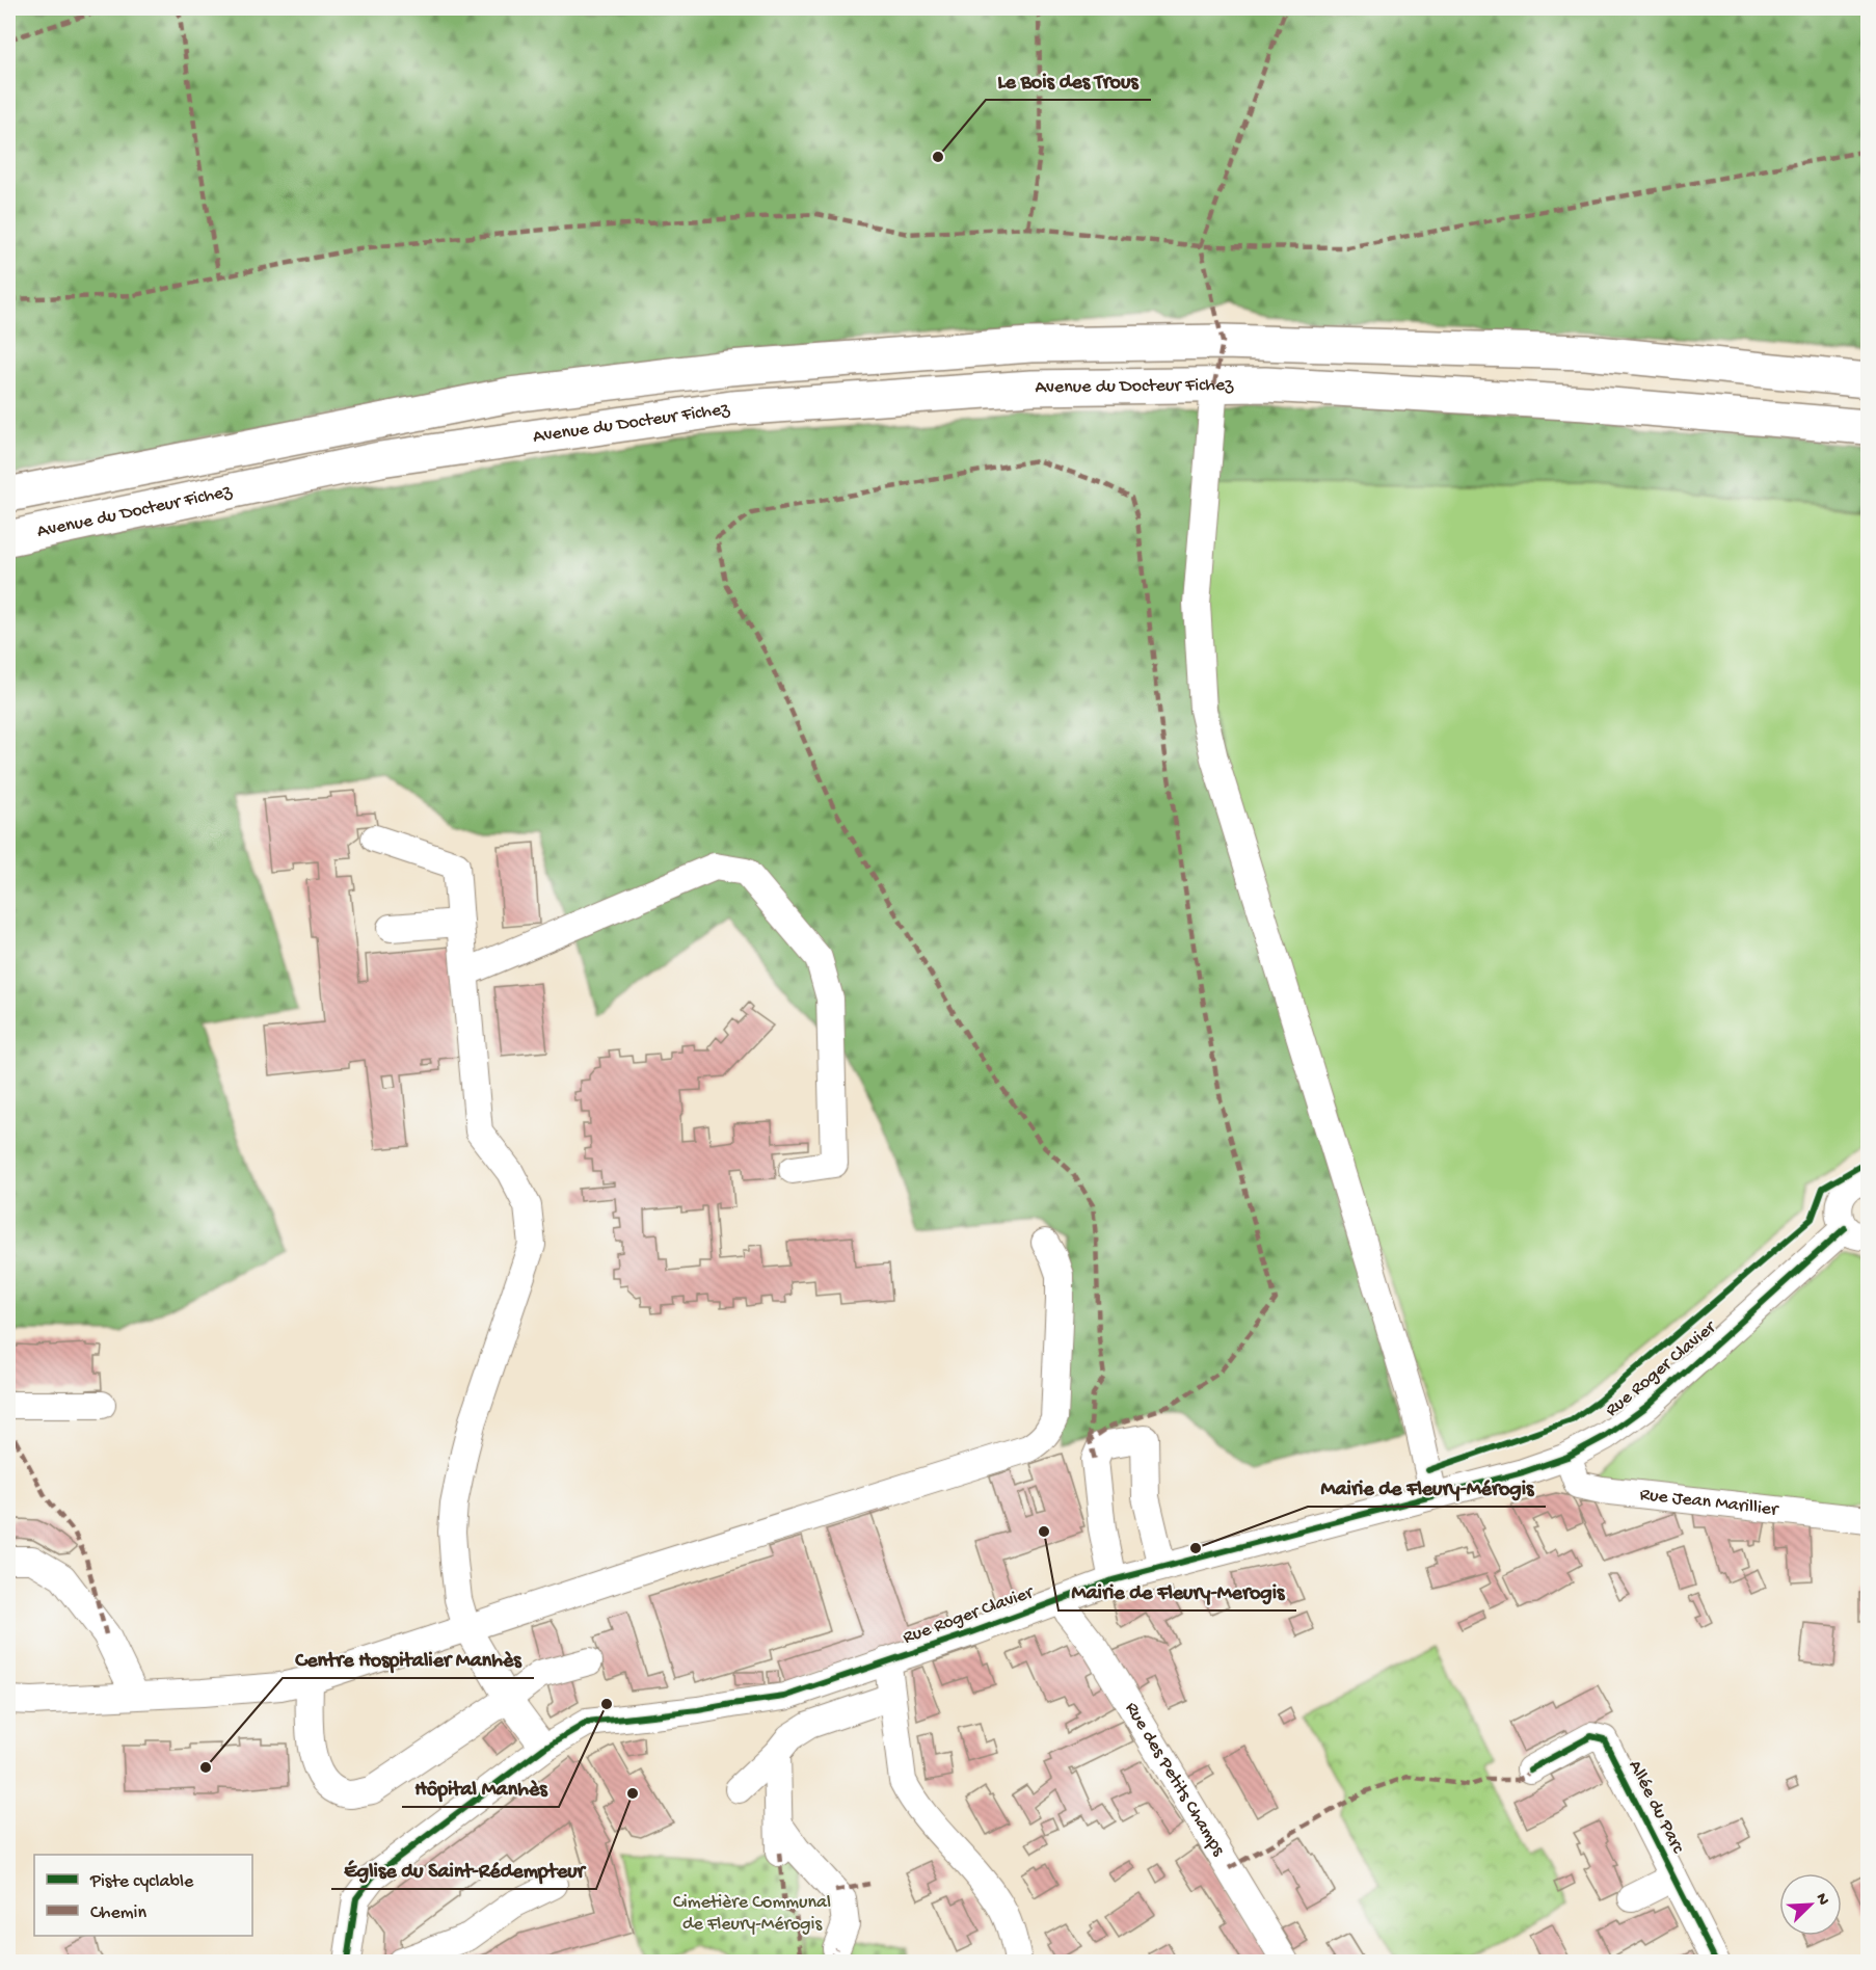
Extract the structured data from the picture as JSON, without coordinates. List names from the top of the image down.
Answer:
{
  "streets": {
    "main road": ["Avenue du Docteur Fichez"],
    "street": [
      "Rue Roger Clavier",
      "Rue Jean Marillier",
      "Rue des Petits Champs",
      "Allée du Parc"
    ]
  },
  "crossings": [
    ["Rue Roger Clavier", "Rue Jean Marillier"],
    ["Rue Roger Clavier", "Rue des Petits Champs"]
  ],
  "parks": ["Cimetière Communal de Fleury-Mérogis"],
  "places": [
    "Le Bois des Trous",
    "Mairie de Fleury-Merogis",
    "Mairie de Fleury-Mérogis",
    "Hôpital Manhès",
    "Centre Hospitalier Manhès",
    "Église du Saint-Rédempteur"
  ],
  "legend": ["Piste cyclable", "Chemin"],
  "north": "top right"
}
